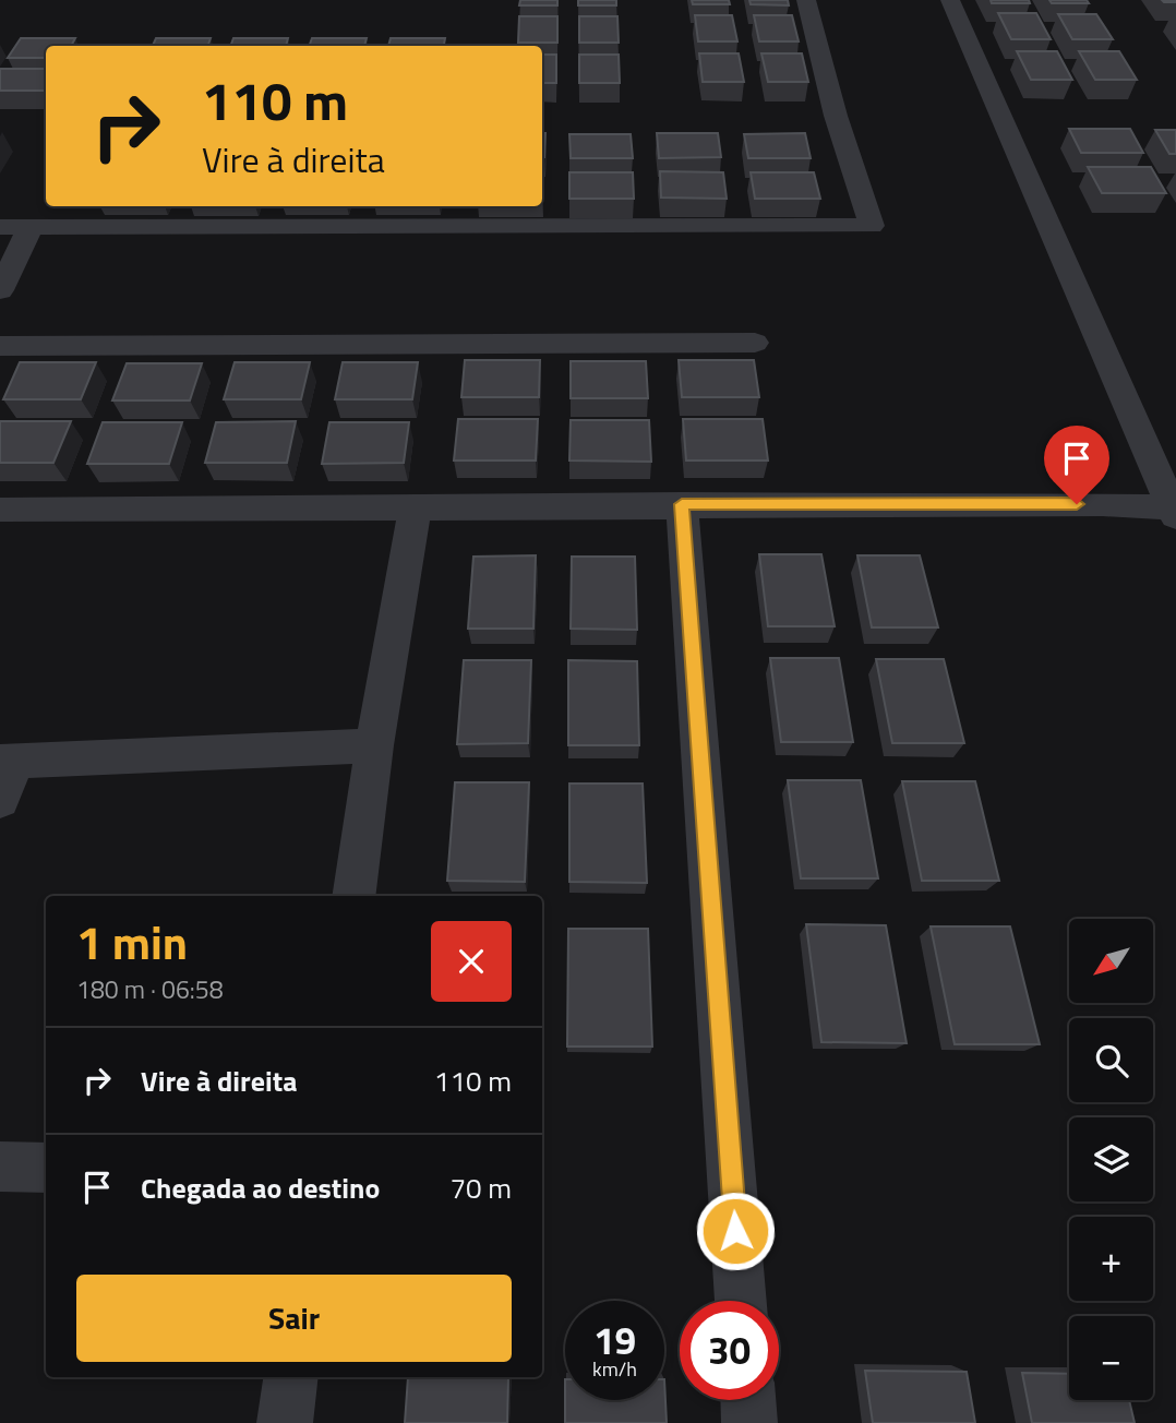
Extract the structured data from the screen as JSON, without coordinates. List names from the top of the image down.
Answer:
{
  "north": "bottom left",
  "page": {
    "turn": ["110 m", "Vire à direita"],
    "heading": ["1 min", "180 m · 06:58"],
    "map_buttons": ["+", "−"],
    "list": [
      {
        "name": "Vire à direita",
        "value": "110 m"
      },
      {
        "name": "Chegada ao destino",
        "value": "70 m"
      }
    ],
    "buttons": "Sair",
    "speed": "19 km/h",
    "limit": "30"
  }
}
